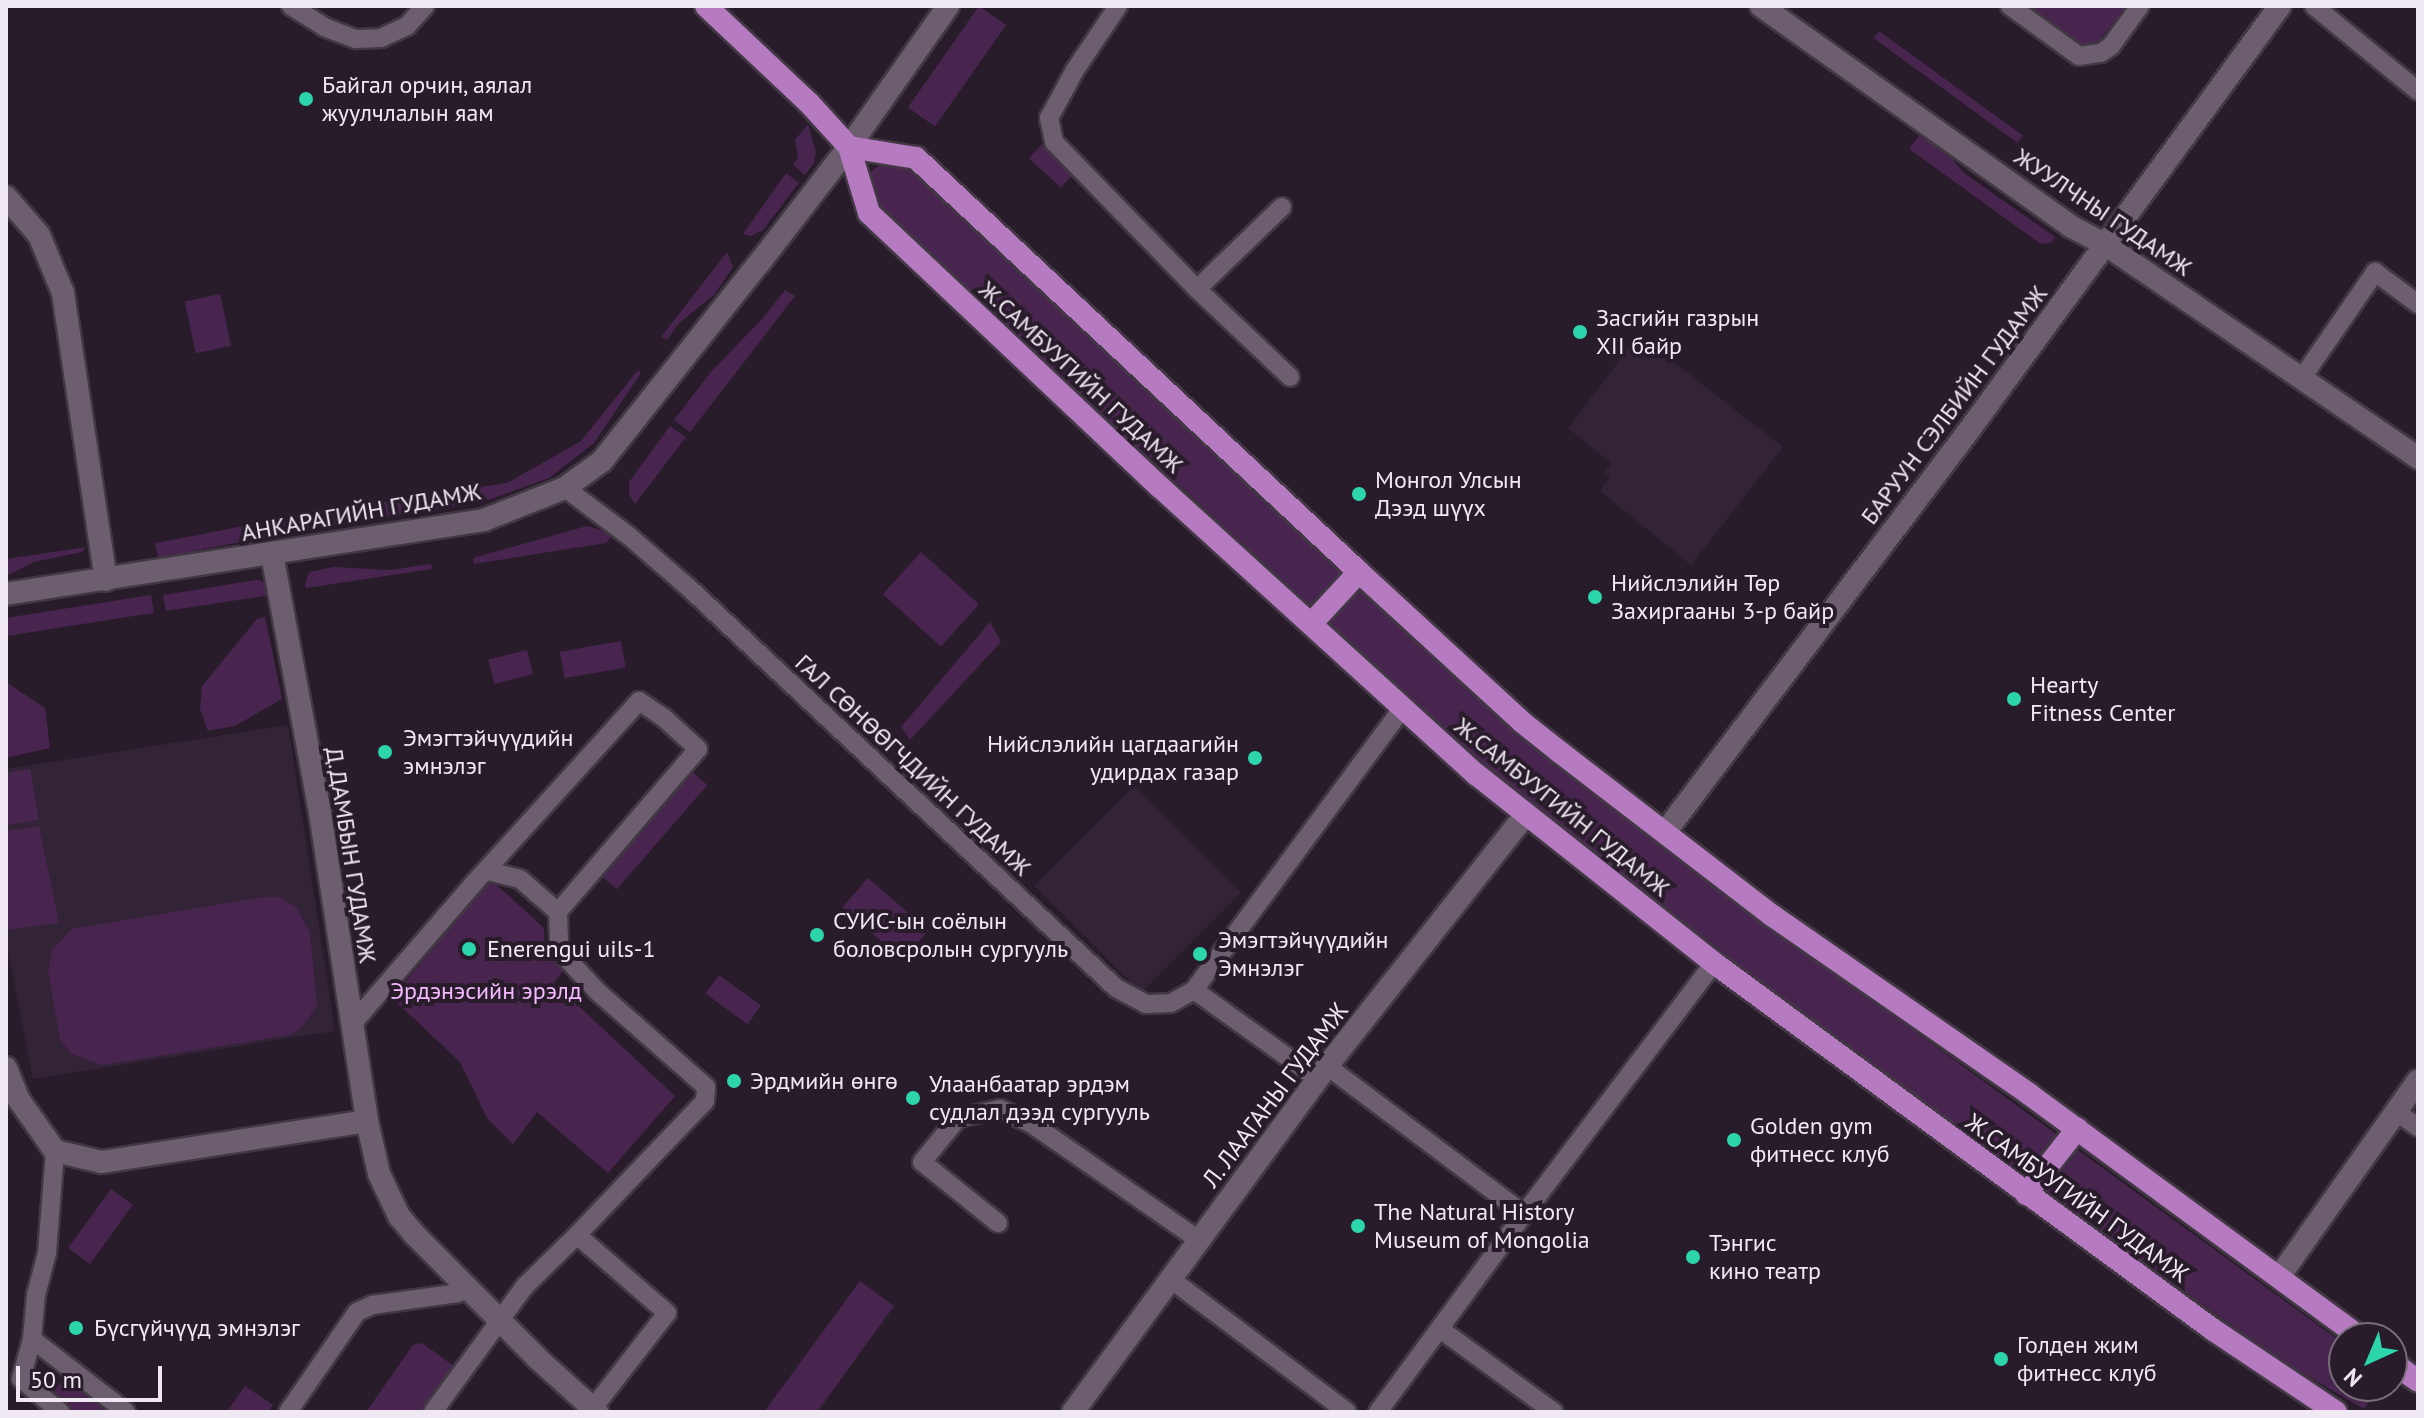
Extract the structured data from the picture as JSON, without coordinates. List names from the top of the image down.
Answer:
{
  "streets": {
    "main road": [
      "ЖУУЛЧНЫ ГУДАМЖ",
      "Ж.САМБУУГИЙН ГУДАМЖ",
      "БАРУУН СЭЛБИЙН ГУДАМЖ",
      "АНКАРАГИЙН ГУДАМЖ",
      "Д.ДАМБЫН ГУДАМЖ",
      "Л. ЛААГАНЫ ГУДАМЖ"
    ],
    "street": ["ГАЛ СӨНӨӨГЧДИЙН ГУДАМЖ"]
  },
  "crossings": [
    ["ЖУУЛЧНЫ ГУДАМЖ", "БАРУУН СЭЛБИЙН ГУДАМЖ"],
    ["Ж.САМБУУГИЙН ГУДАМЖ", "БАРУУН СЭЛБИЙН ГУДАМЖ"],
    ["Ж.САМБУУГИЙН ГУДАМЖ", "АНКАРАГИЙН ГУДАМЖ"],
    ["Ж.САМБУУГИЙН ГУДАМЖ", "Л. ЛААГАНЫ ГУДАМЖ"],
    ["АНКАРАГИЙН ГУДАМЖ", "ГАЛ СӨНӨӨГЧДИЙН ГУДАМЖ"],
    ["АНКАРАГИЙН ГУДАМЖ", "Д.ДАМБЫН ГУДАМЖ"]
  ],
  "parks": ["Эрдэнэсийн эрэлд"],
  "places": [
    "Байгал орчин, аялал жуулчлалын яам",
    "Засгийн газрын XII байр",
    "Монгол Улсын Дээд шүүх",
    "Нийслэлийн Төр Захиргааны 3-р байр",
    "Hearty Fitness Center",
    "Эмэгтэйчүүдийн эмнэлэг",
    "Нийслэлийн цагдаагийн удирдах газар",
    "СУИС-ын соёлын боловсролын сургууль",
    "Enerengui uils-1",
    "Эмэгтэйчүүдийн Эмнэлэг",
    "Эрдмийн өнгө",
    "Улаанбаатар эрдэм судлал дээд сургууль",
    "Golden gym фитнесс клуб",
    "The Natural History Museum of Mongolia",
    "Тэнгис кино театр",
    "Бүсгүйчүүд эмнэлэг",
    "Голден жим фитнесс клуб"
  ],
  "scale_bar": "50 m",
  "north": "bottom left"
}
